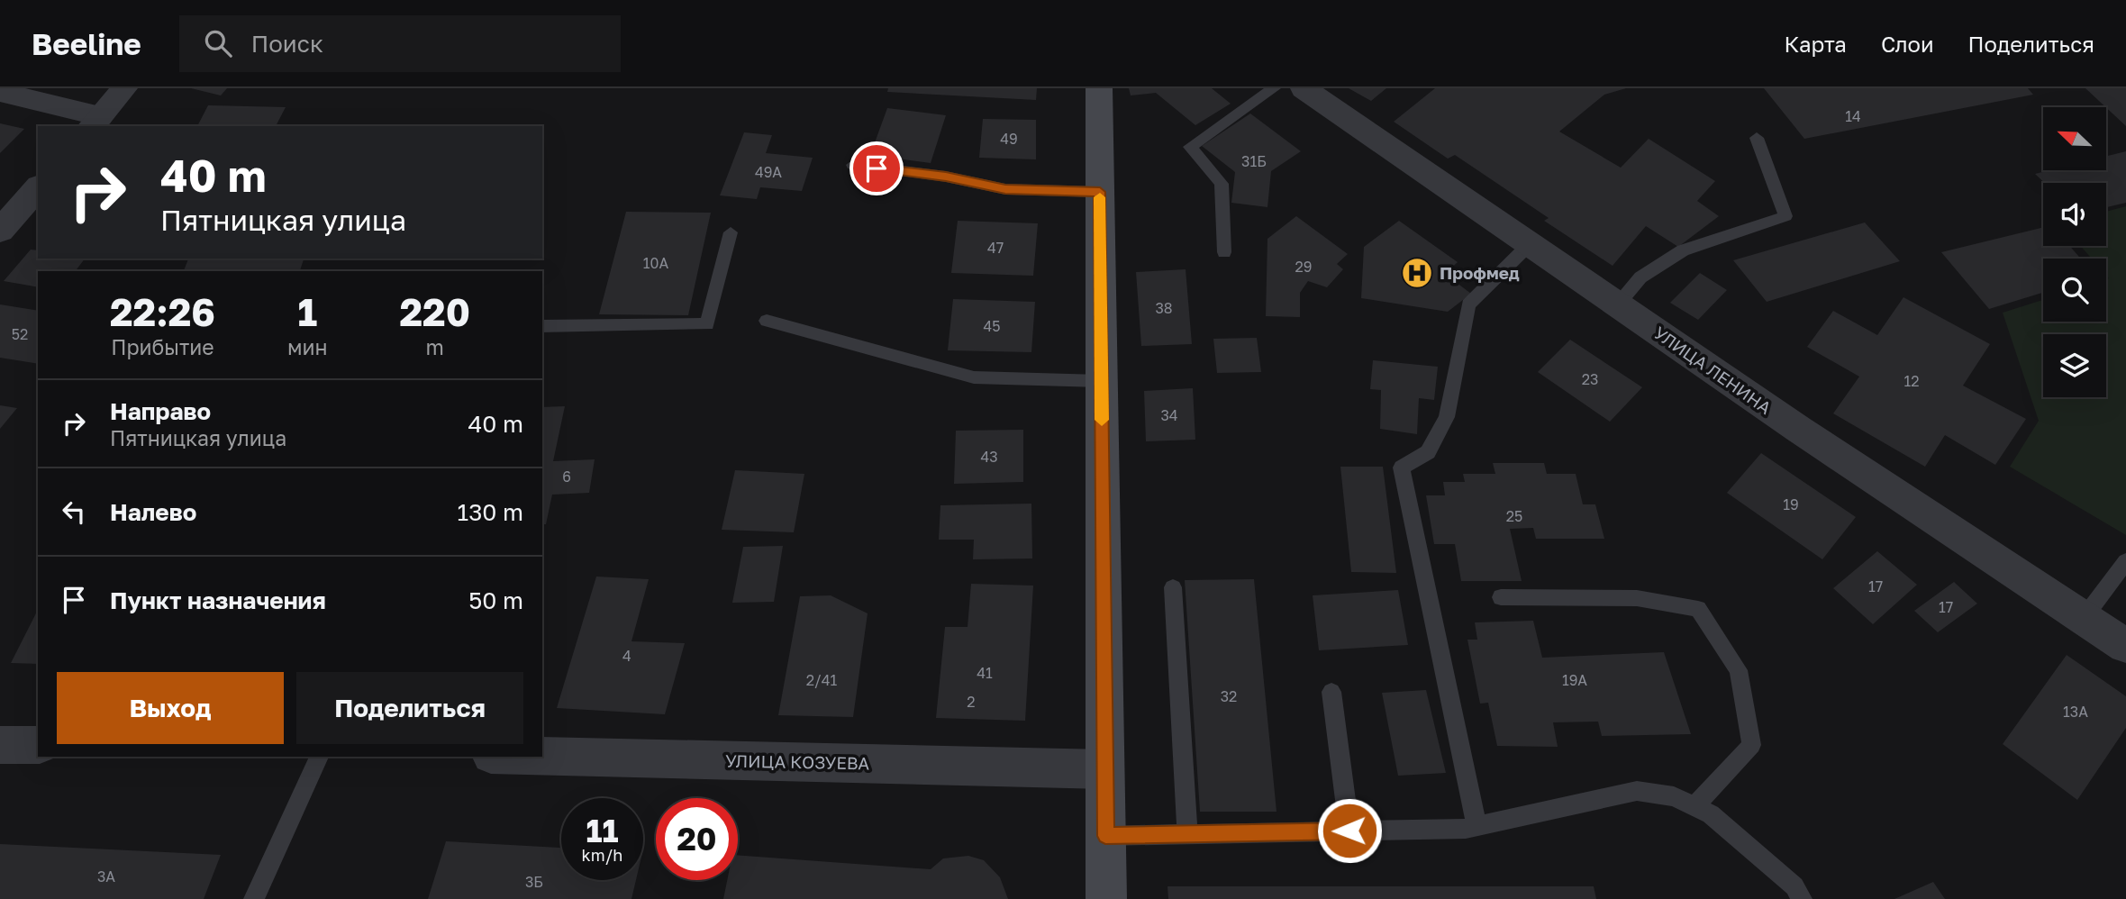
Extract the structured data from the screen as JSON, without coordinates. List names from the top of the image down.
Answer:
{
  "streets": {
    "street": ["УЛИЦА ЛЕНИНА", "УЛИЦА КОЗУЕВА"]
  },
  "places": {
    "hospital": ["Профмед"]
  },
  "house_numbers": [
    "14",
    "49",
    "31Б",
    "49А",
    "47",
    "10А",
    "29",
    "38",
    "45",
    "52",
    "23",
    "12",
    "34",
    "43",
    "6",
    "19",
    "25",
    "17",
    "17",
    "4",
    "41",
    "2/41",
    "19А",
    "32",
    "2",
    "13А",
    "3А",
    "3Б"
  ],
  "north": "top left",
  "page": {
    "header": "Beeline",
    "search": "Поиск",
    "nav": ["Карта", "Слои", "Поделиться"],
    "turn": ["40 m", "Пятницкая улица"],
    "eta": [
      "22:26",
      "Прибытие",
      "1",
      "мин",
      "220",
      "m"
    ],
    "list": [
      {
        "name": "Направо",
        "note": "Пятницкая улица",
        "value": "40 m"
      },
      {
        "name": "Налево",
        "value": "130 m"
      },
      {
        "name": "Пункт назначения",
        "value": "50 m"
      }
    ],
    "buttons": ["Выход", "Поделиться"],
    "speed": "11 km/h",
    "limit": "20"
  }
}
